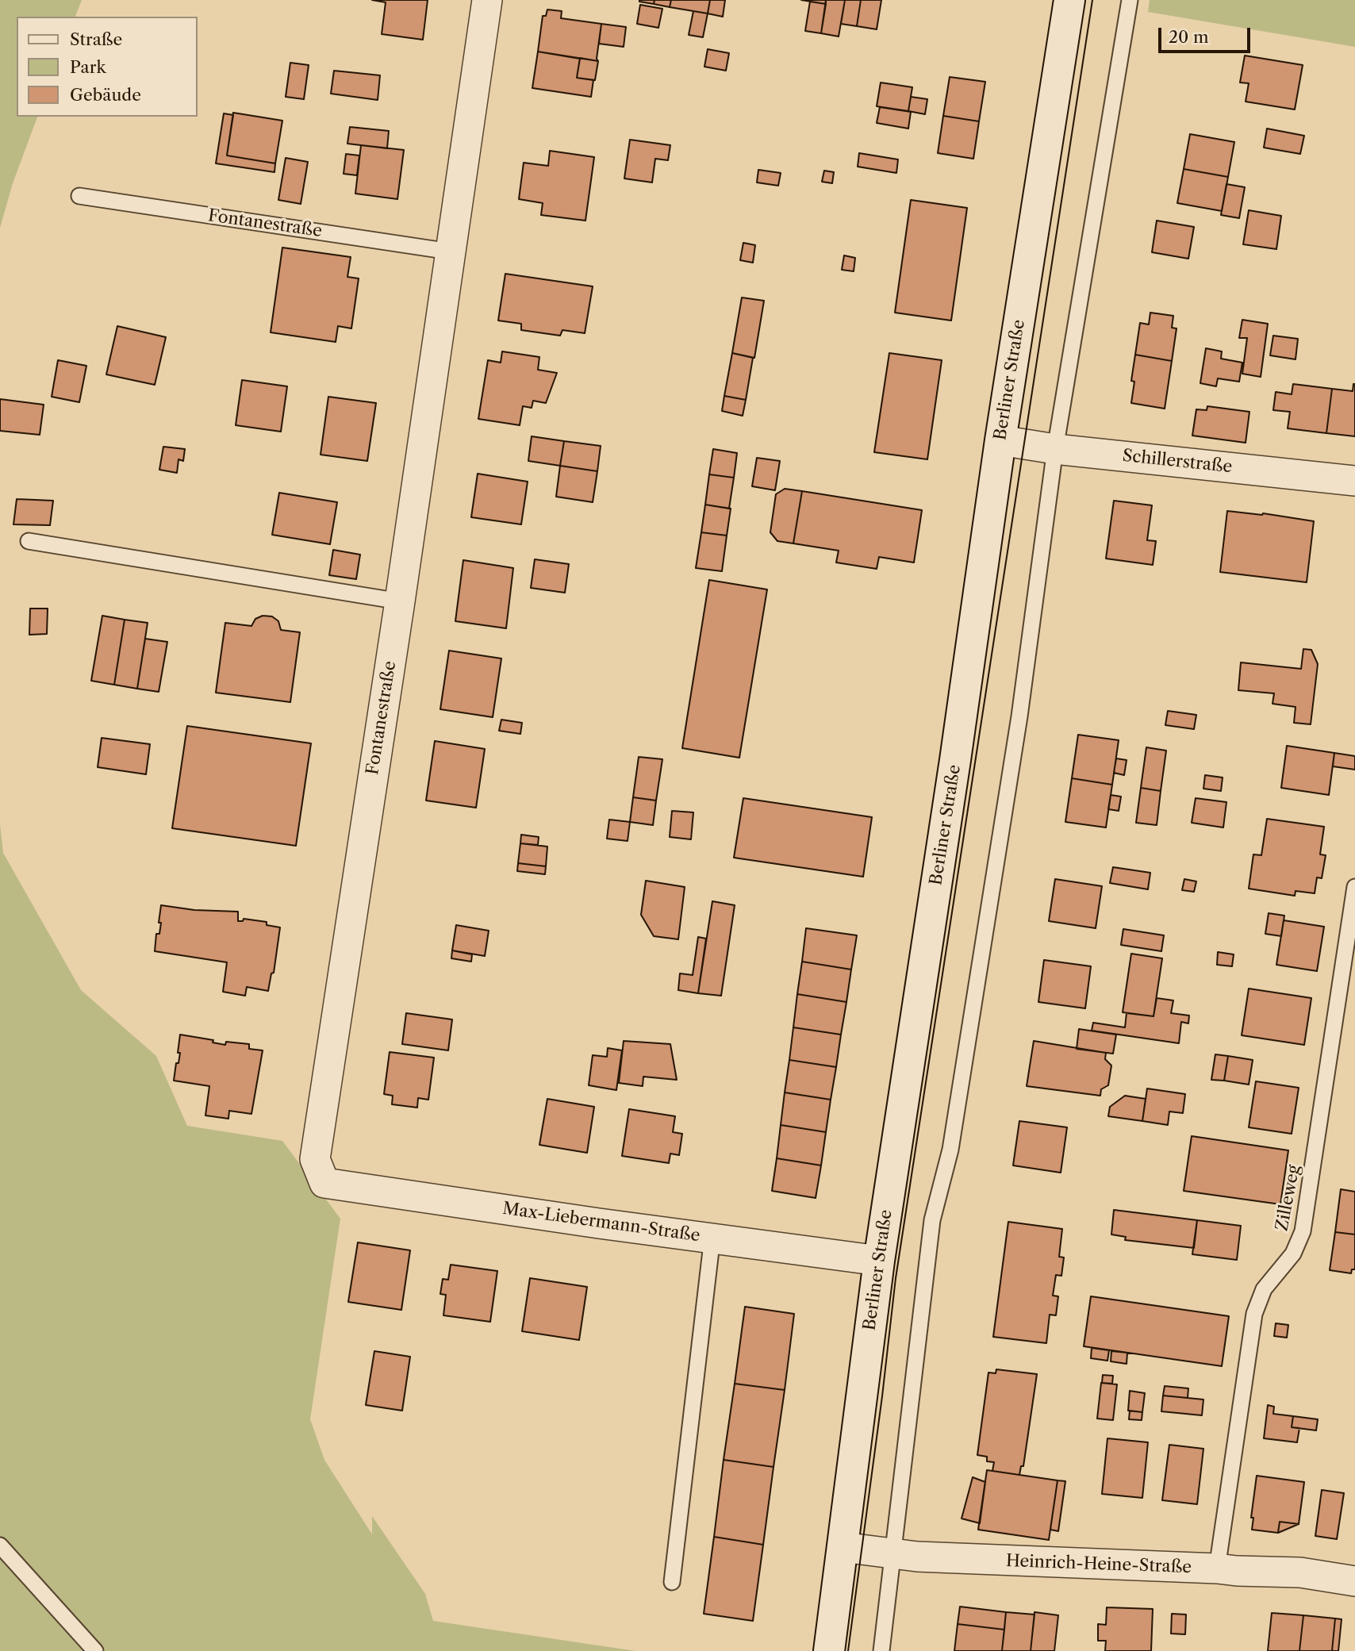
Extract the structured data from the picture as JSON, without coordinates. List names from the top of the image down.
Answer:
{
  "streets": {
    "street": [
      "Fontanestraße",
      "Berliner Straße",
      "Schillerstraße",
      "Max-Liebermann-Straße",
      "Heinrich-Heine-Straße"
    ],
    "lane": ["Zilleweg"]
  },
  "crossings": [
    ["Fontanestraße", "Max-Liebermann-Straße"],
    ["Berliner Straße", "Schillerstraße"],
    ["Berliner Straße", "Max-Liebermann-Straße"],
    ["Berliner Straße", "Heinrich-Heine-Straße"],
    ["Zilleweg", "Heinrich-Heine-Straße"]
  ],
  "legend": ["Straße", "Park", "Gebäude"],
  "scale_bar": "20 m"
}
